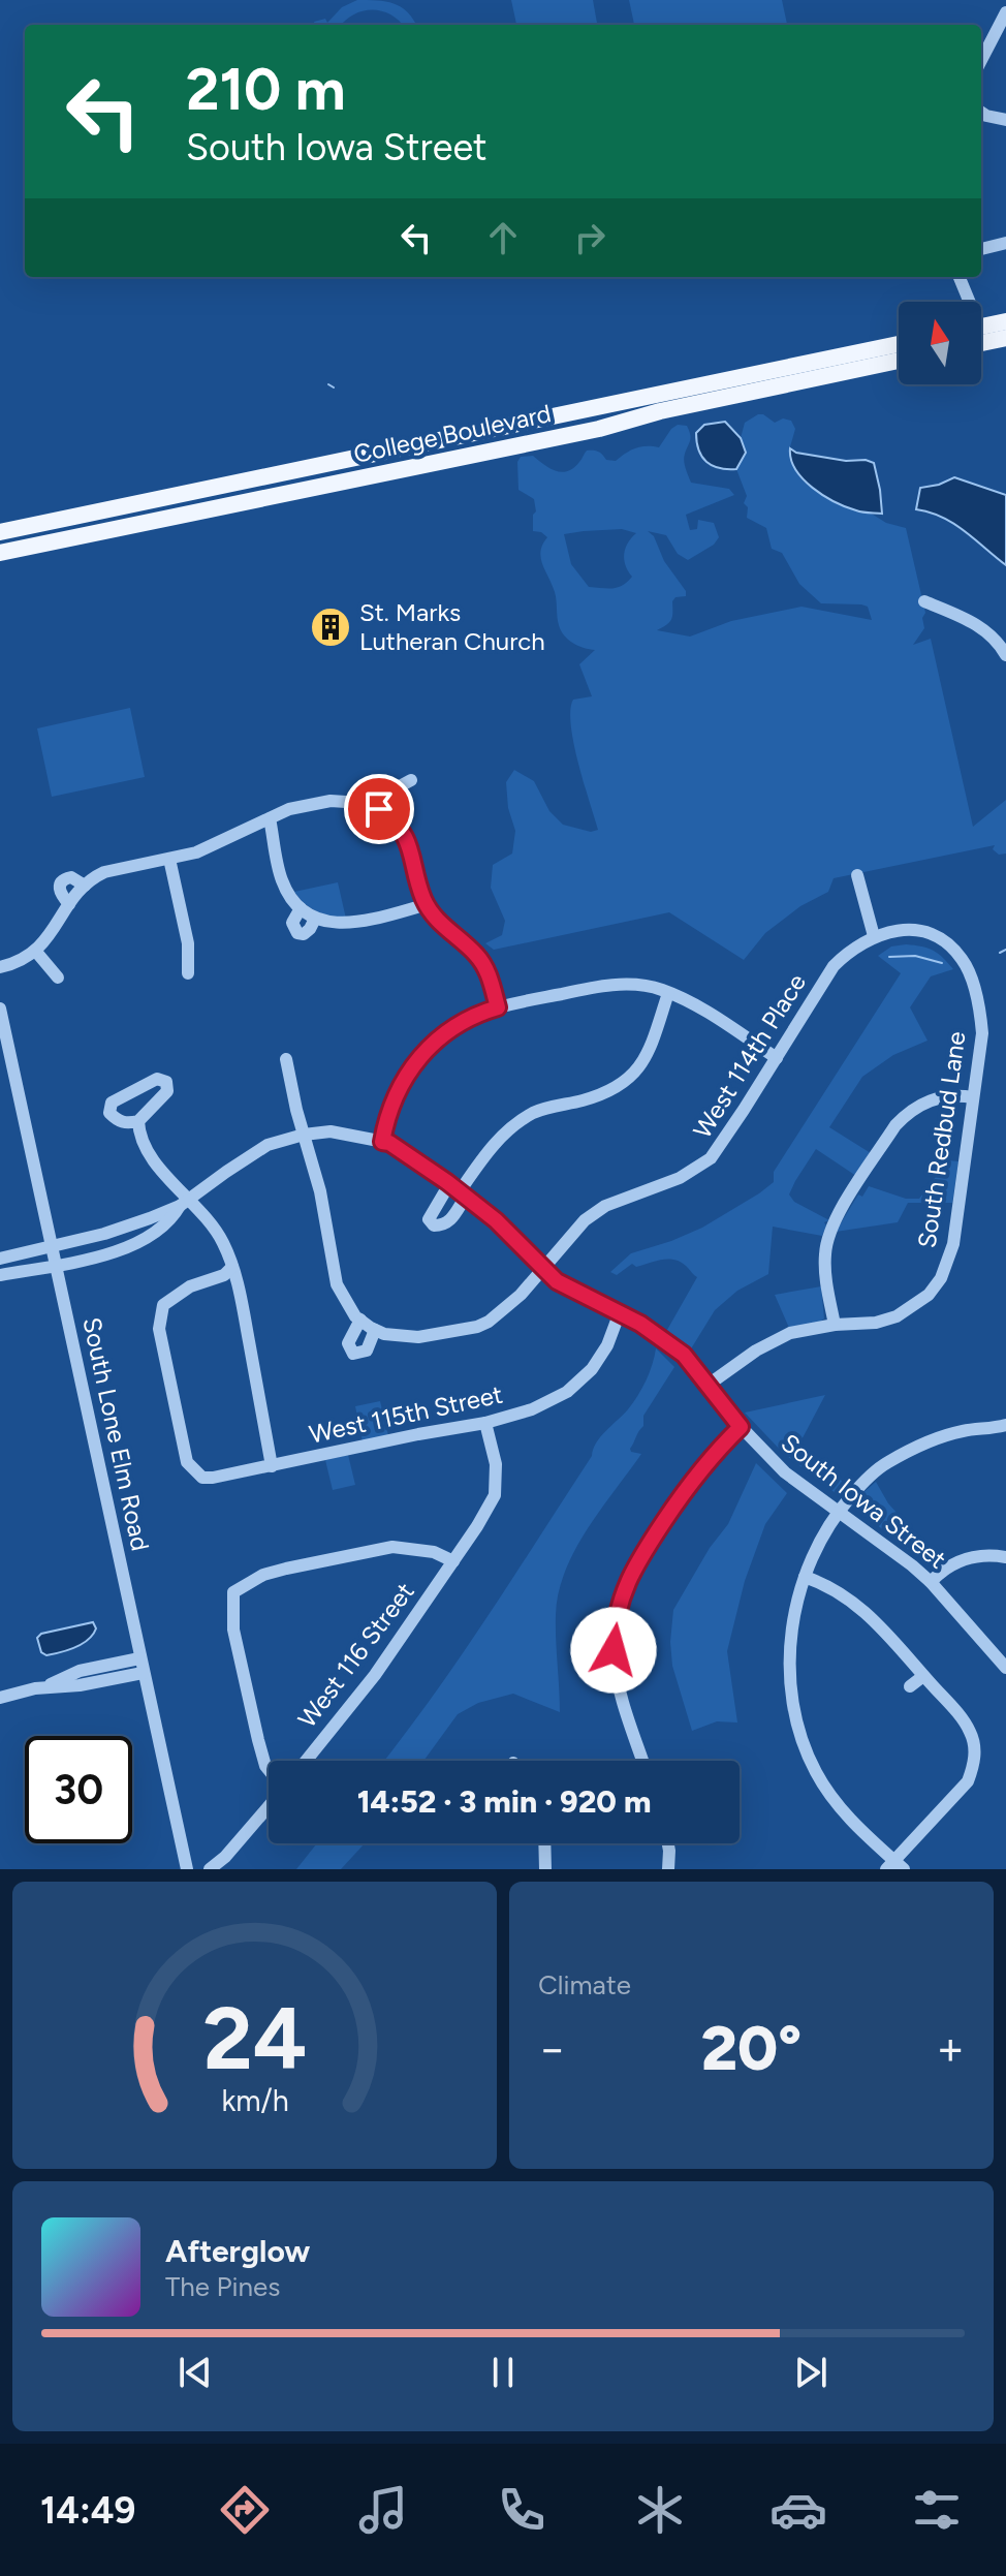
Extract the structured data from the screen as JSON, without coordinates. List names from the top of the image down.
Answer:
{
  "streets": {
    "main road": ["College Boulevard"],
    "street": [
      "West 114th Place",
      "South Redbud Lane",
      "West 115th Street",
      "South Lone Elm Road",
      "South Iowa Street",
      "West 116 Street"
    ]
  },
  "crossings": [
    ["West 114th Place", "South Redbud Lane"],
    ["West 114th Place", "South Iowa Street"],
    ["West 115th Street", "South Iowa Street"],
    ["West 115th Street", "West 116 Street"]
  ],
  "places": {
    "building": ["St. Marks Lutheran Church"]
  },
  "north": "top",
  "page": {
    "turn": ["210 m", "South Iowa Street"],
    "limit": "30",
    "trip": "14:52 · 3 min · 920 m",
    "tile": "Climate",
    "heat": ["−", "20°", "+"],
    "song": ["Afterglow", "The Pines"],
    "tabs": "14:49",
    "gauge": ["24", "km/h"]
  }
}
